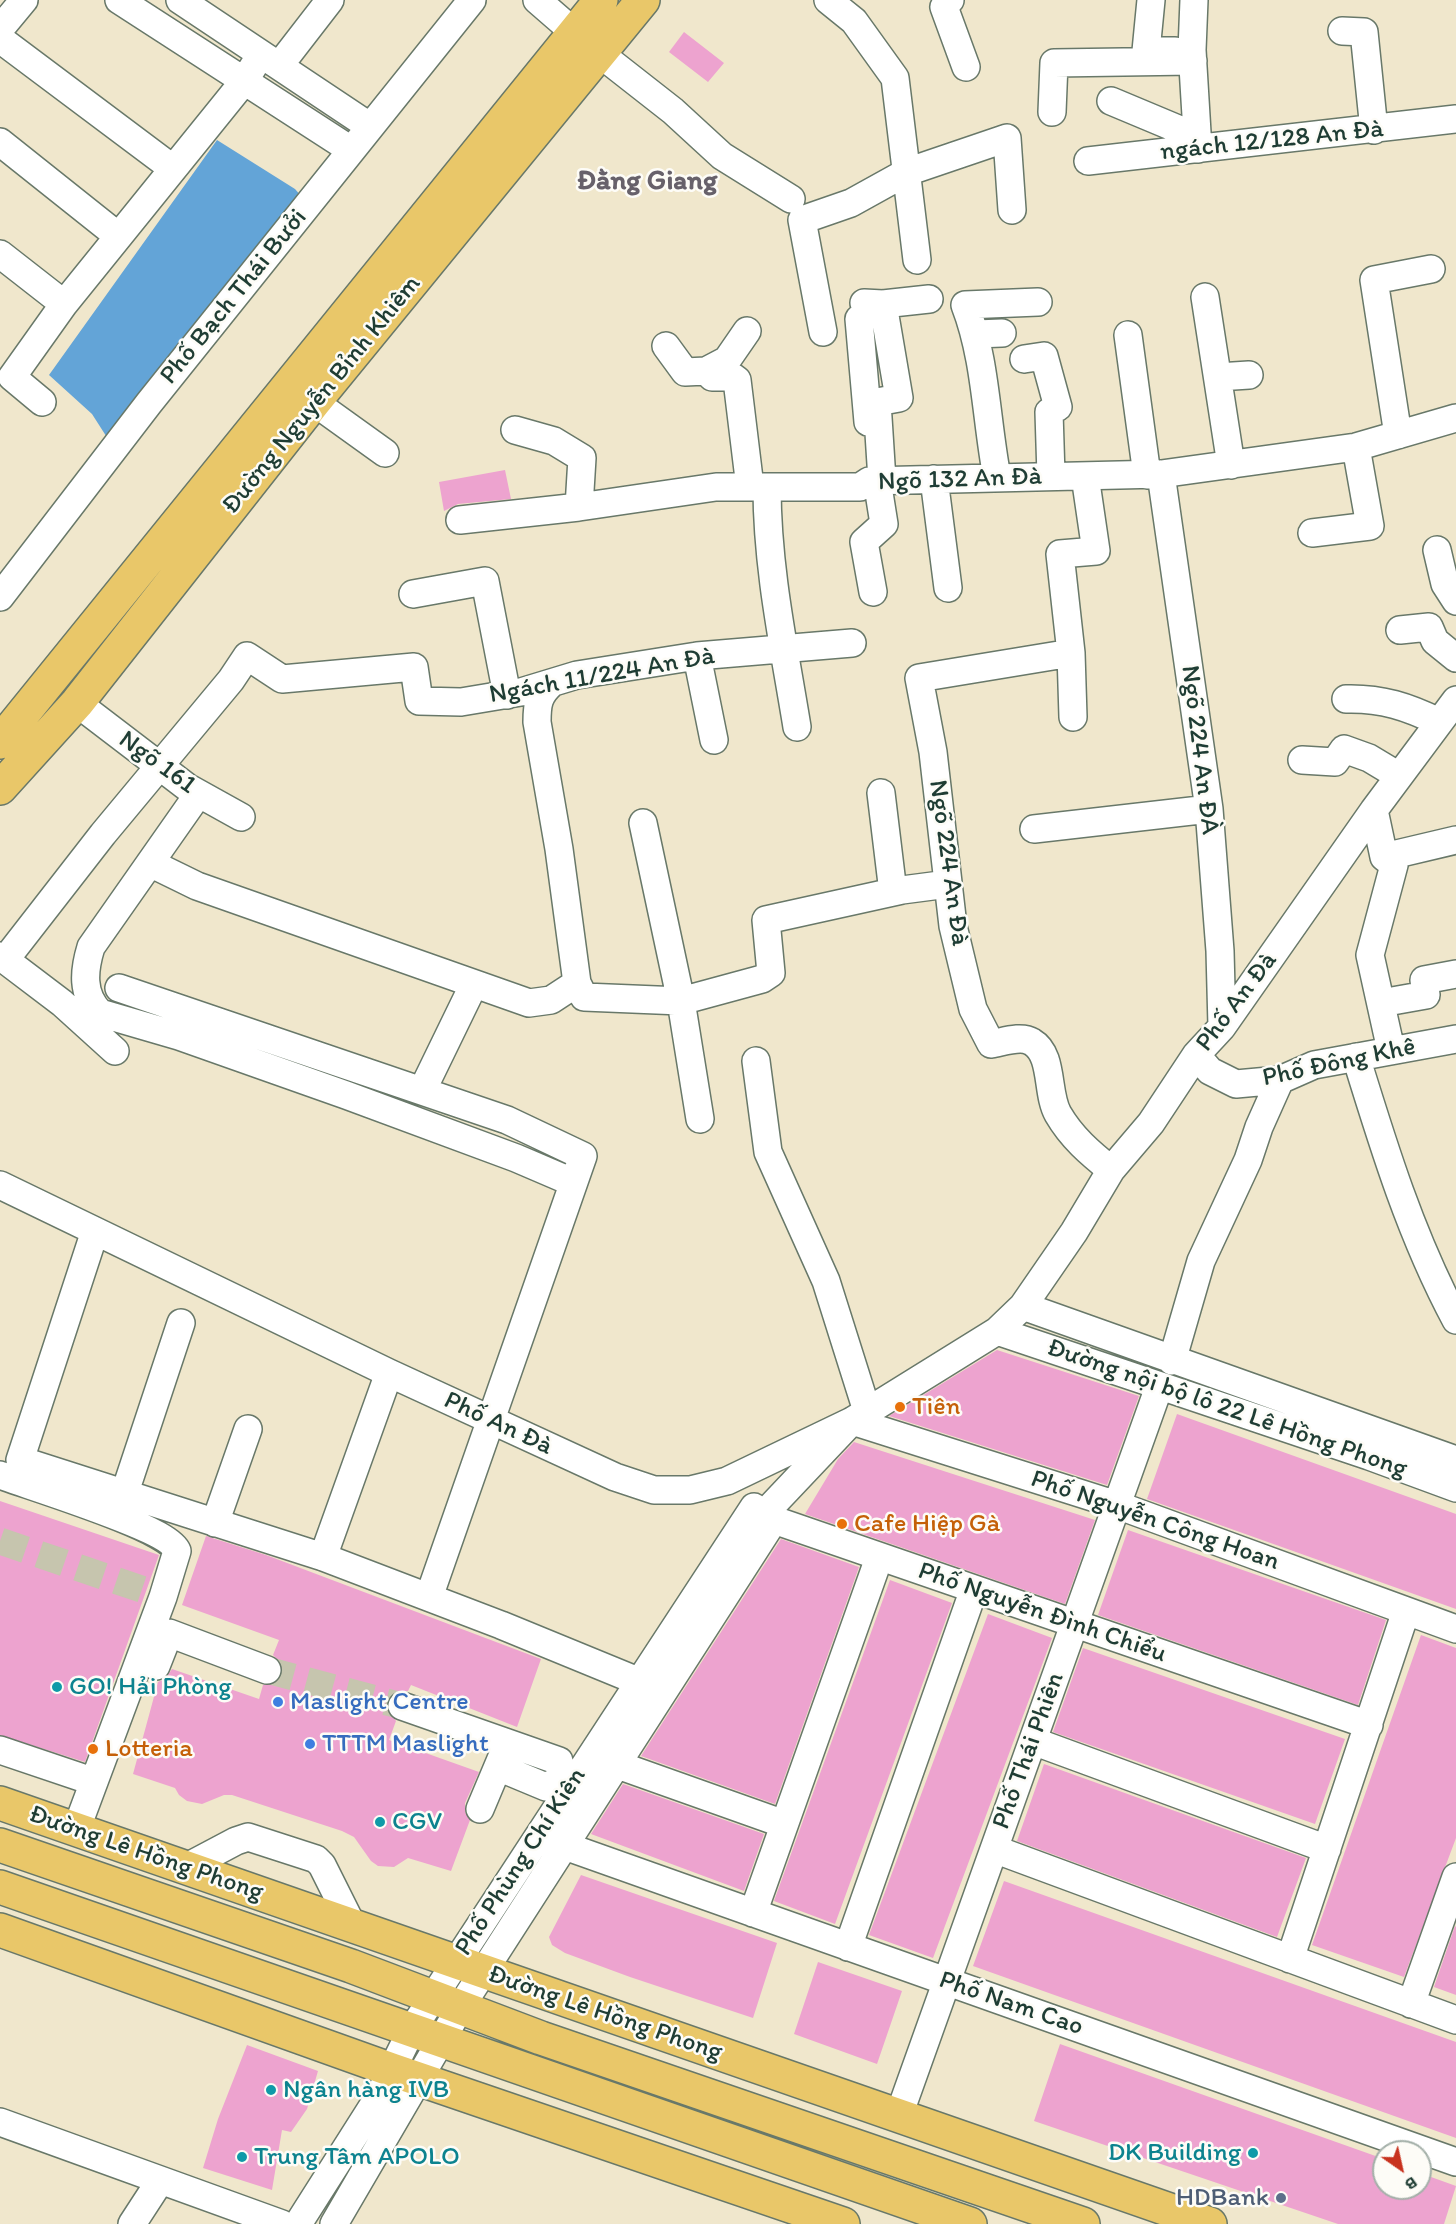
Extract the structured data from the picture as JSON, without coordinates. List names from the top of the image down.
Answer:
{
  "streets": {
    "main road": ["Đường Nguyễn Bỉnh Khiêm", "Đường Lê Hồng Phong"],
    "street": [
      "ngách 12/128 An Đà",
      "Phố Bạch Thái Bưởi",
      "Ngõ 132 An Đà",
      "Ngách 11/224 An Đà",
      "Ngõ 224 An ĐÀ",
      "Ngõ 161",
      "Ngõ 224 An Đà",
      "Phố An Đà",
      "Phố Đông Khê",
      "Đường nội bộ lô 22 Lê Hồng Phong",
      "Phố Nguyễn Công Hoan",
      "Phố Nguyễn Đình Chiểu",
      "Phố Thái Phiên",
      "Phố Phùng Chí Kiên",
      "Phố Nam Cao"
    ]
  },
  "crossings": [
    ["Đường Nguyễn Bỉnh Khiêm", "Ngõ 161"],
    ["Ngõ 132 An Đà", "Ngõ 224 An ĐÀ"],
    ["Ngách 11/224 An Đà", "Ngõ 161"],
    ["Ngõ 224 An ĐÀ", "Phố An Đà"],
    ["Ngõ 224 An Đà", "Phố An Đà"],
    ["Phố An Đà", "Phố Đông Khê"],
    ["Phố An Đà", "Đường nội bộ lô 22 Lê Hồng Phong"],
    ["Phố An Đà", "Phố Nguyễn Công Hoan"],
    ["Phố An Đà", "Phố Nguyễn Đình Chiểu"],
    ["Đường nội bộ lô 22 Lê Hồng Phong", "Phố Thái Phiên"],
    ["Phố Nguyễn Công Hoan", "Phố Thái Phiên"],
    ["Phố Nguyễn Đình Chiểu", "Phố Thái Phiên"],
    ["Phố Nguyễn Đình Chiểu", "Phố Phùng Chí Kiên"],
    ["Phố Thái Phiên", "Đường Lê Hồng Phong"],
    ["Phố Thái Phiên", "Phố Nam Cao"],
    ["Đường Lê Hồng Phong", "Phố Phùng Chí Kiên"],
    ["Phố Phùng Chí Kiên", "Phố Nam Cao"]
  ],
  "districts": ["Đằng Giang"],
  "places": [
    "Tiên",
    "Cafe Hiệp Gà",
    "GO! Hải Phòng",
    "Maslight Centre",
    "TTTM Maslight",
    "Lotteria",
    "CGV",
    "Ngân hàng IVB",
    "DK Building",
    "Trung Tâm APOLO",
    "HDBank"
  ],
  "north": "bottom right"
}
